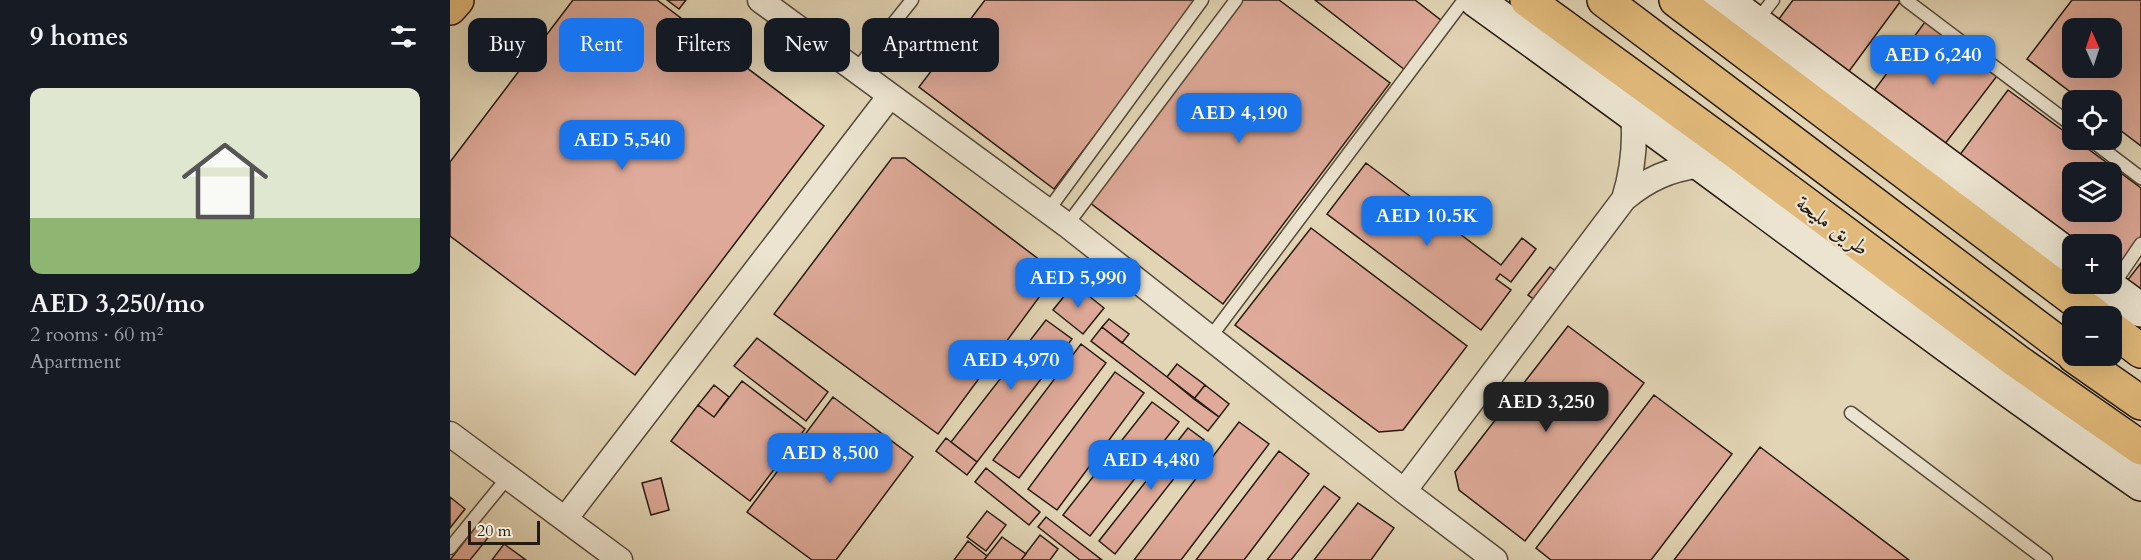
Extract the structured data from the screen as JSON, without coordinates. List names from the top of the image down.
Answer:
{
  "streets": {
    "main road": ["طريق مليحة"]
  },
  "scale_bar": "20 m",
  "north": "top",
  "page": {
    "heading": "9 homes",
    "map_buttons": ["+", "−"],
    "chip": [
      "Buy",
      "Rent",
      "Filters",
      "New",
      "Apartment"
    ],
    "price": [
      "AED 6,240",
      "AED 4,190",
      "AED 5,540",
      "AED 10.5K",
      "AED 5,990",
      "AED 4,970",
      "AED 3,250",
      "AED 8,500",
      "AED 4,480"
    ],
    "list": [
      {
        "name": "AED 3,250/mo",
        "note": "2 rooms · 60 m² · Apartment"
      }
    ],
    "scale": "20 m"
  }
}
